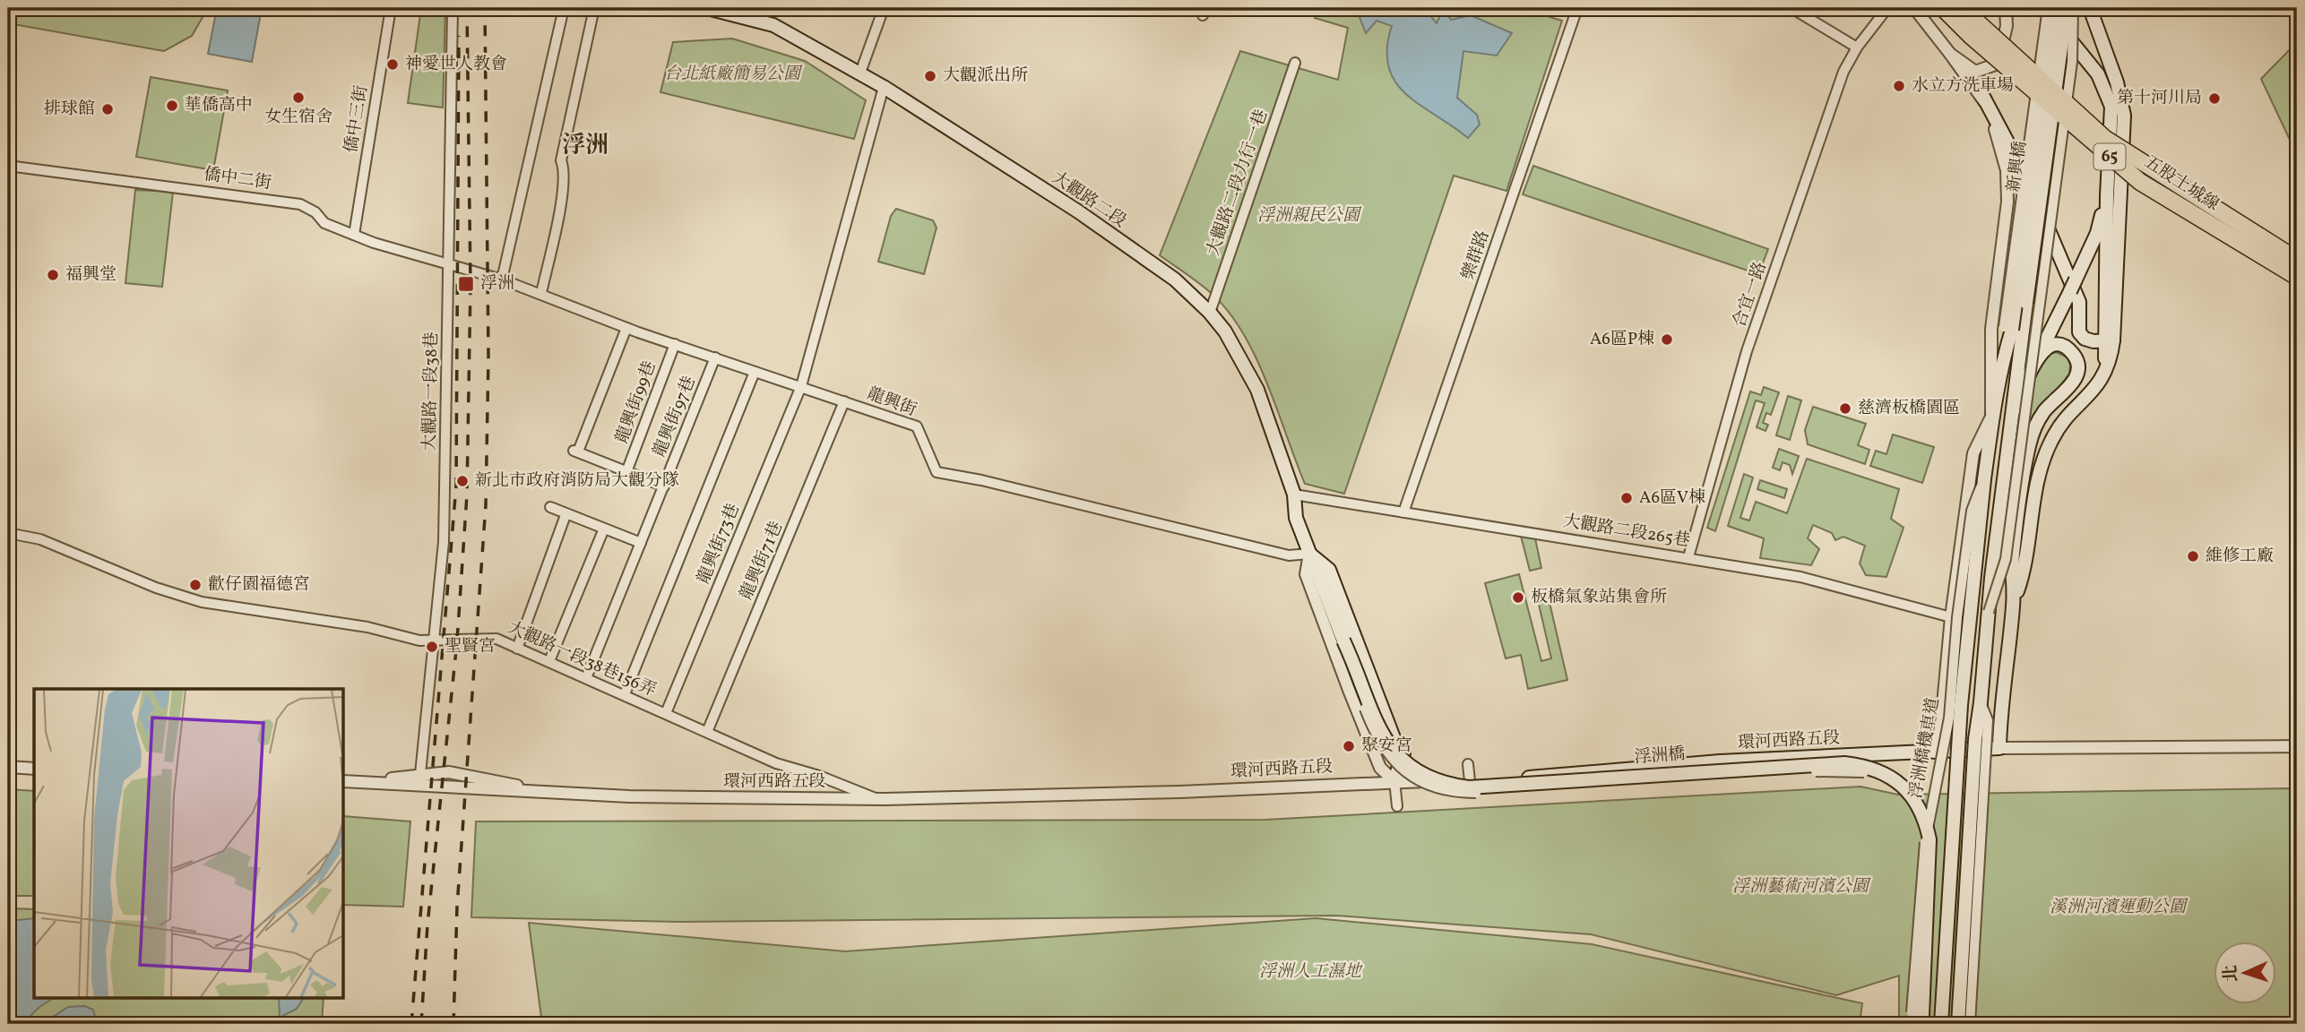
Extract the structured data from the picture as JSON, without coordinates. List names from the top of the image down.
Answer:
{
  "streets": {
    "highway": ["65", "五股土城線"],
    "main road": [
      "新興橋",
      "大觀路二段",
      "環河西路五段",
      "浮洲橋"
    ],
    "street": [
      "僑中三街",
      "僑中二街",
      "大觀路二段力行一巷",
      "樂群路",
      "合宜一路",
      "大觀路一段38巷",
      "龍興街99巷",
      "龍興街",
      "龍興街97巷",
      "大觀路二段265巷",
      "龍興街73巷",
      "龍興街71巷",
      "大觀路一段38巷156弄",
      "浮洲橋機車道"
    ]
  },
  "crossings": [
    ["僑中三街", "僑中二街"],
    ["新興橋", "浮洲橋機車道"],
    ["僑中二街", "大觀路一段38巷"],
    ["僑中二街", "龍興街"],
    ["大觀路二段力行一巷", "大觀路二段"],
    ["大觀路二段", "龍興街"],
    ["大觀路二段", "大觀路二段265巷"],
    ["大觀路二段", "龍興街73巷"],
    ["大觀路二段", "浮洲橋"],
    ["樂群路", "大觀路二段265巷"],
    ["合宜一路", "大觀路二段265巷"],
    ["大觀路一段38巷", "龍興街"],
    ["大觀路一段38巷", "大觀路一段38巷156弄"],
    ["龍興街99巷", "龍興街"],
    ["龍興街", "龍興街97巷"],
    ["龍興街", "龍興街73巷"],
    ["龍興街", "龍興街71巷"],
    ["龍興街", "浮洲橋"],
    ["龍興街97巷", "大觀路一段38巷156弄"],
    ["龍興街73巷", "大觀路一段38巷156弄"],
    ["龍興街71巷", "大觀路一段38巷156弄"],
    ["大觀路一段38巷156弄", "環河西路五段"]
  ],
  "districts": ["浮洲"],
  "parks": [
    "台北紙廠簡易公園",
    "浮洲親民公園",
    "浮洲藝術河濱公園",
    "溪洲河濱運動公園",
    "浮洲人工濕地"
  ],
  "places": {
    "other": [
      "神愛世人教會",
      "大觀派出所",
      "水立方洗車場",
      "女生宿舍",
      "第十河川局",
      "華僑高中",
      "排球館",
      "福興堂",
      "A6區P棟",
      "慈濟板橋園區",
      "新北市政府消防局大觀分隊",
      "A6區V棟",
      "維修工廠",
      "歡仔園福德宮",
      "板橋氣象站集會所",
      "聖賢宮",
      "聚安宮"
    ],
    "transit": ["浮洲"]
  },
  "north": "left"
}
